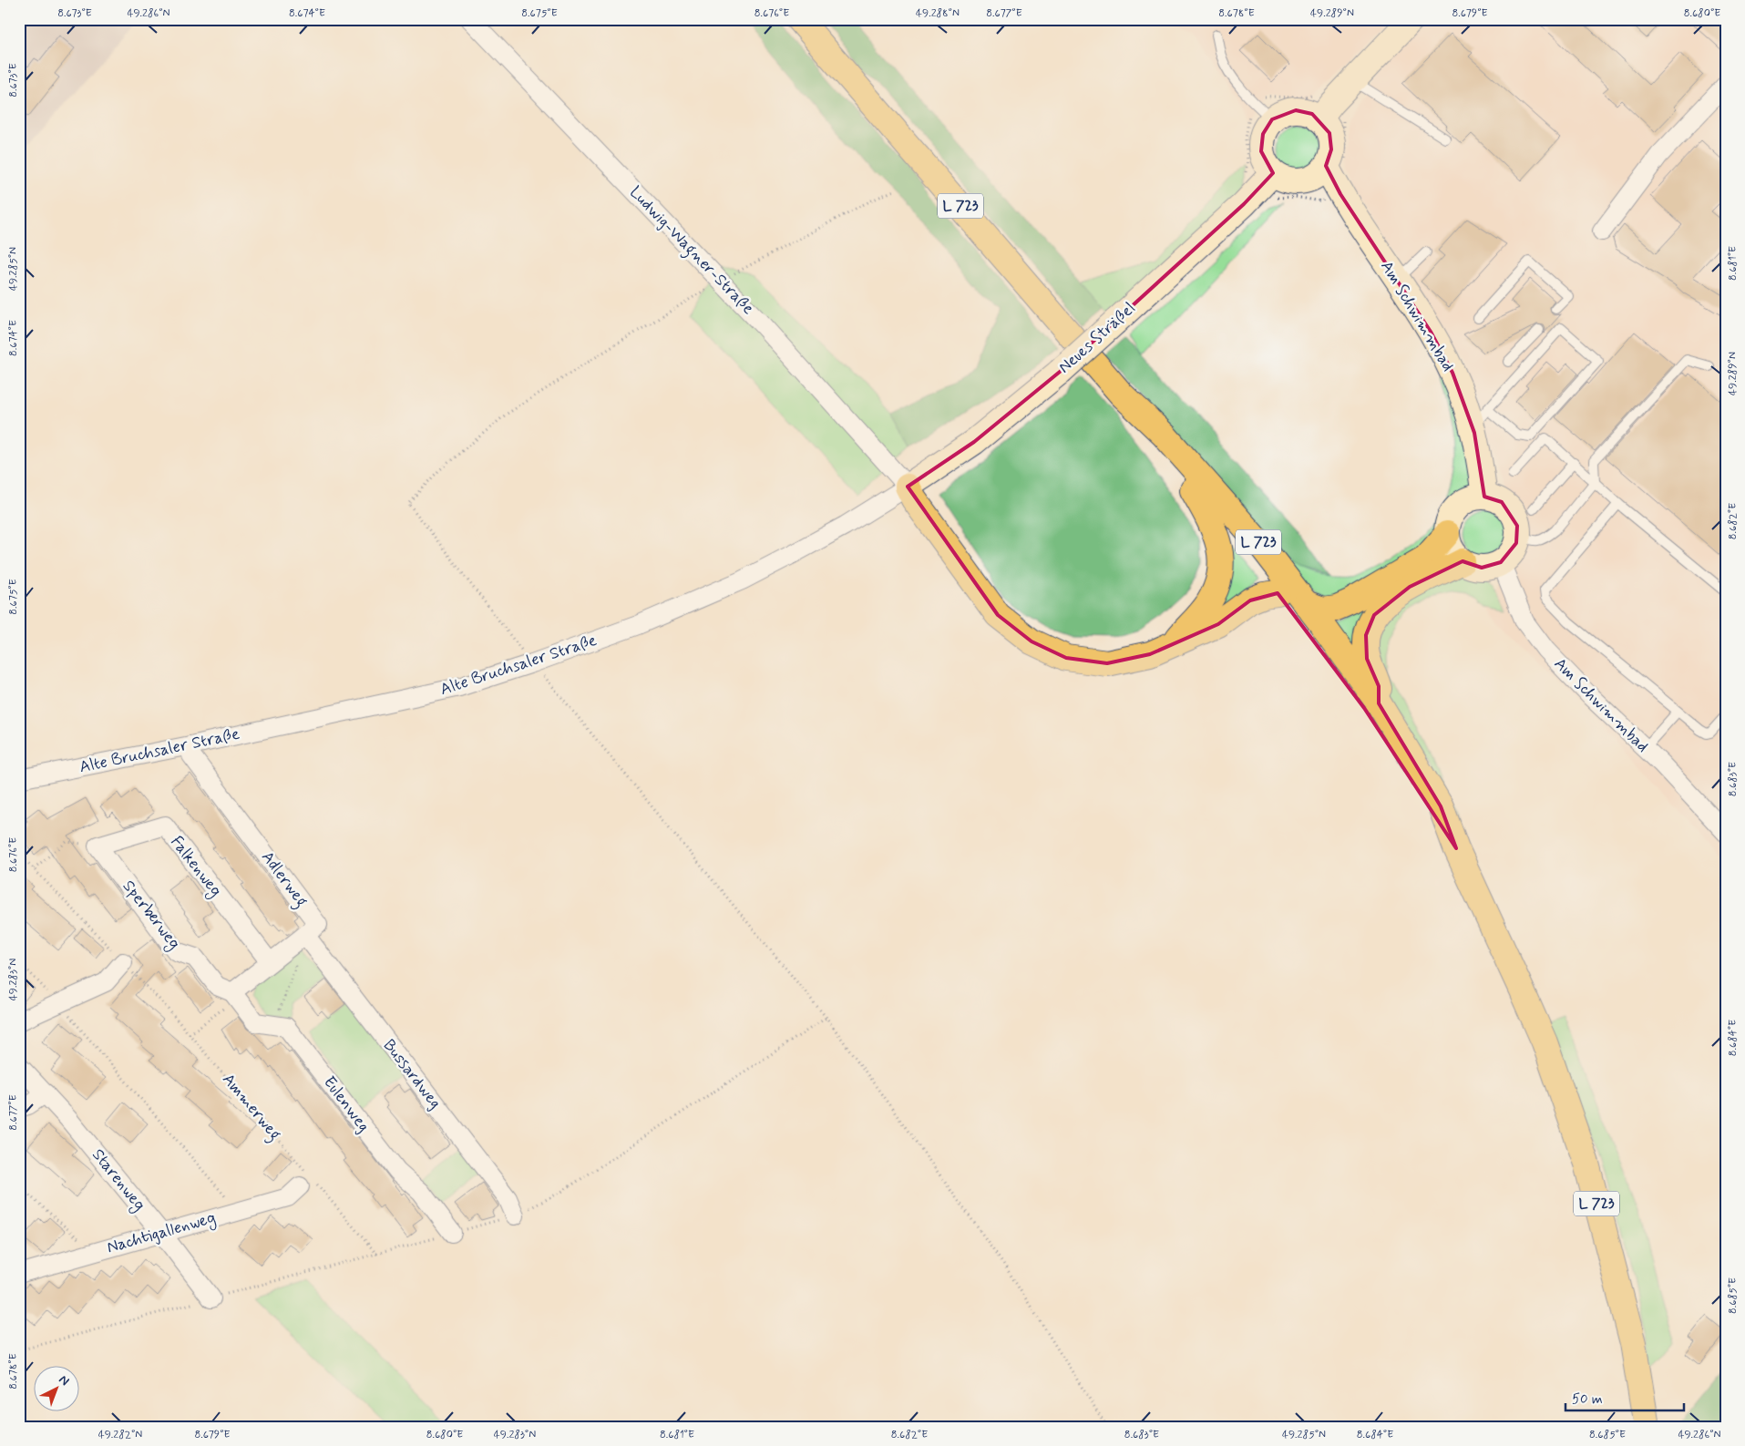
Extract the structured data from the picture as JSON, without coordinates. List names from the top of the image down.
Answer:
{
  "streets": {
    "main road": ["L 723"],
    "street": [
      "Ludwig-Wagner-Straße",
      "Am Schwimmbad",
      "Neues Sträßel",
      "Alte Bruchsaler Straße",
      "Falkenweg",
      "Adlerweg",
      "Sperberweg",
      "Bussardweg",
      "Eulenweg",
      "Starenweg",
      "Nachtigallenweg"
    ],
    "path": ["Ammerweg"]
  },
  "crossings": [
    ["Ludwig-Wagner-Straße", "Neues Sträßel"],
    ["Ludwig-Wagner-Straße", "Alte Bruchsaler Straße"],
    ["Am Schwimmbad", "Neues Sträßel"],
    ["Neues Sträßel", "Alte Bruchsaler Straße"],
    ["Alte Bruchsaler Straße", "Adlerweg"],
    ["Falkenweg", "Adlerweg"],
    ["Falkenweg", "Sperberweg"],
    ["Adlerweg", "Sperberweg"],
    ["Adlerweg", "Bussardweg"],
    ["Eulenweg", "Ammerweg"],
    ["Ammerweg", "Nachtigallenweg"],
    ["Starenweg", "Nachtigallenweg"]
  ],
  "scale_bar": "50 m",
  "north": "top right",
  "coordinates": [
    "8.673°E",
    "49.286°N",
    "8.674°E",
    "8.675°E",
    "8.676°E",
    "49.288°N",
    "8.677°E",
    "8.678°E",
    "49.289°N",
    "8.679°E",
    "8.680°E",
    "8.681°E",
    "49.285°N",
    "8.682°E",
    "8.683°E",
    "49.283°N",
    "8.684°E",
    "8.685°E",
    "49.282°N"
  ]
}
